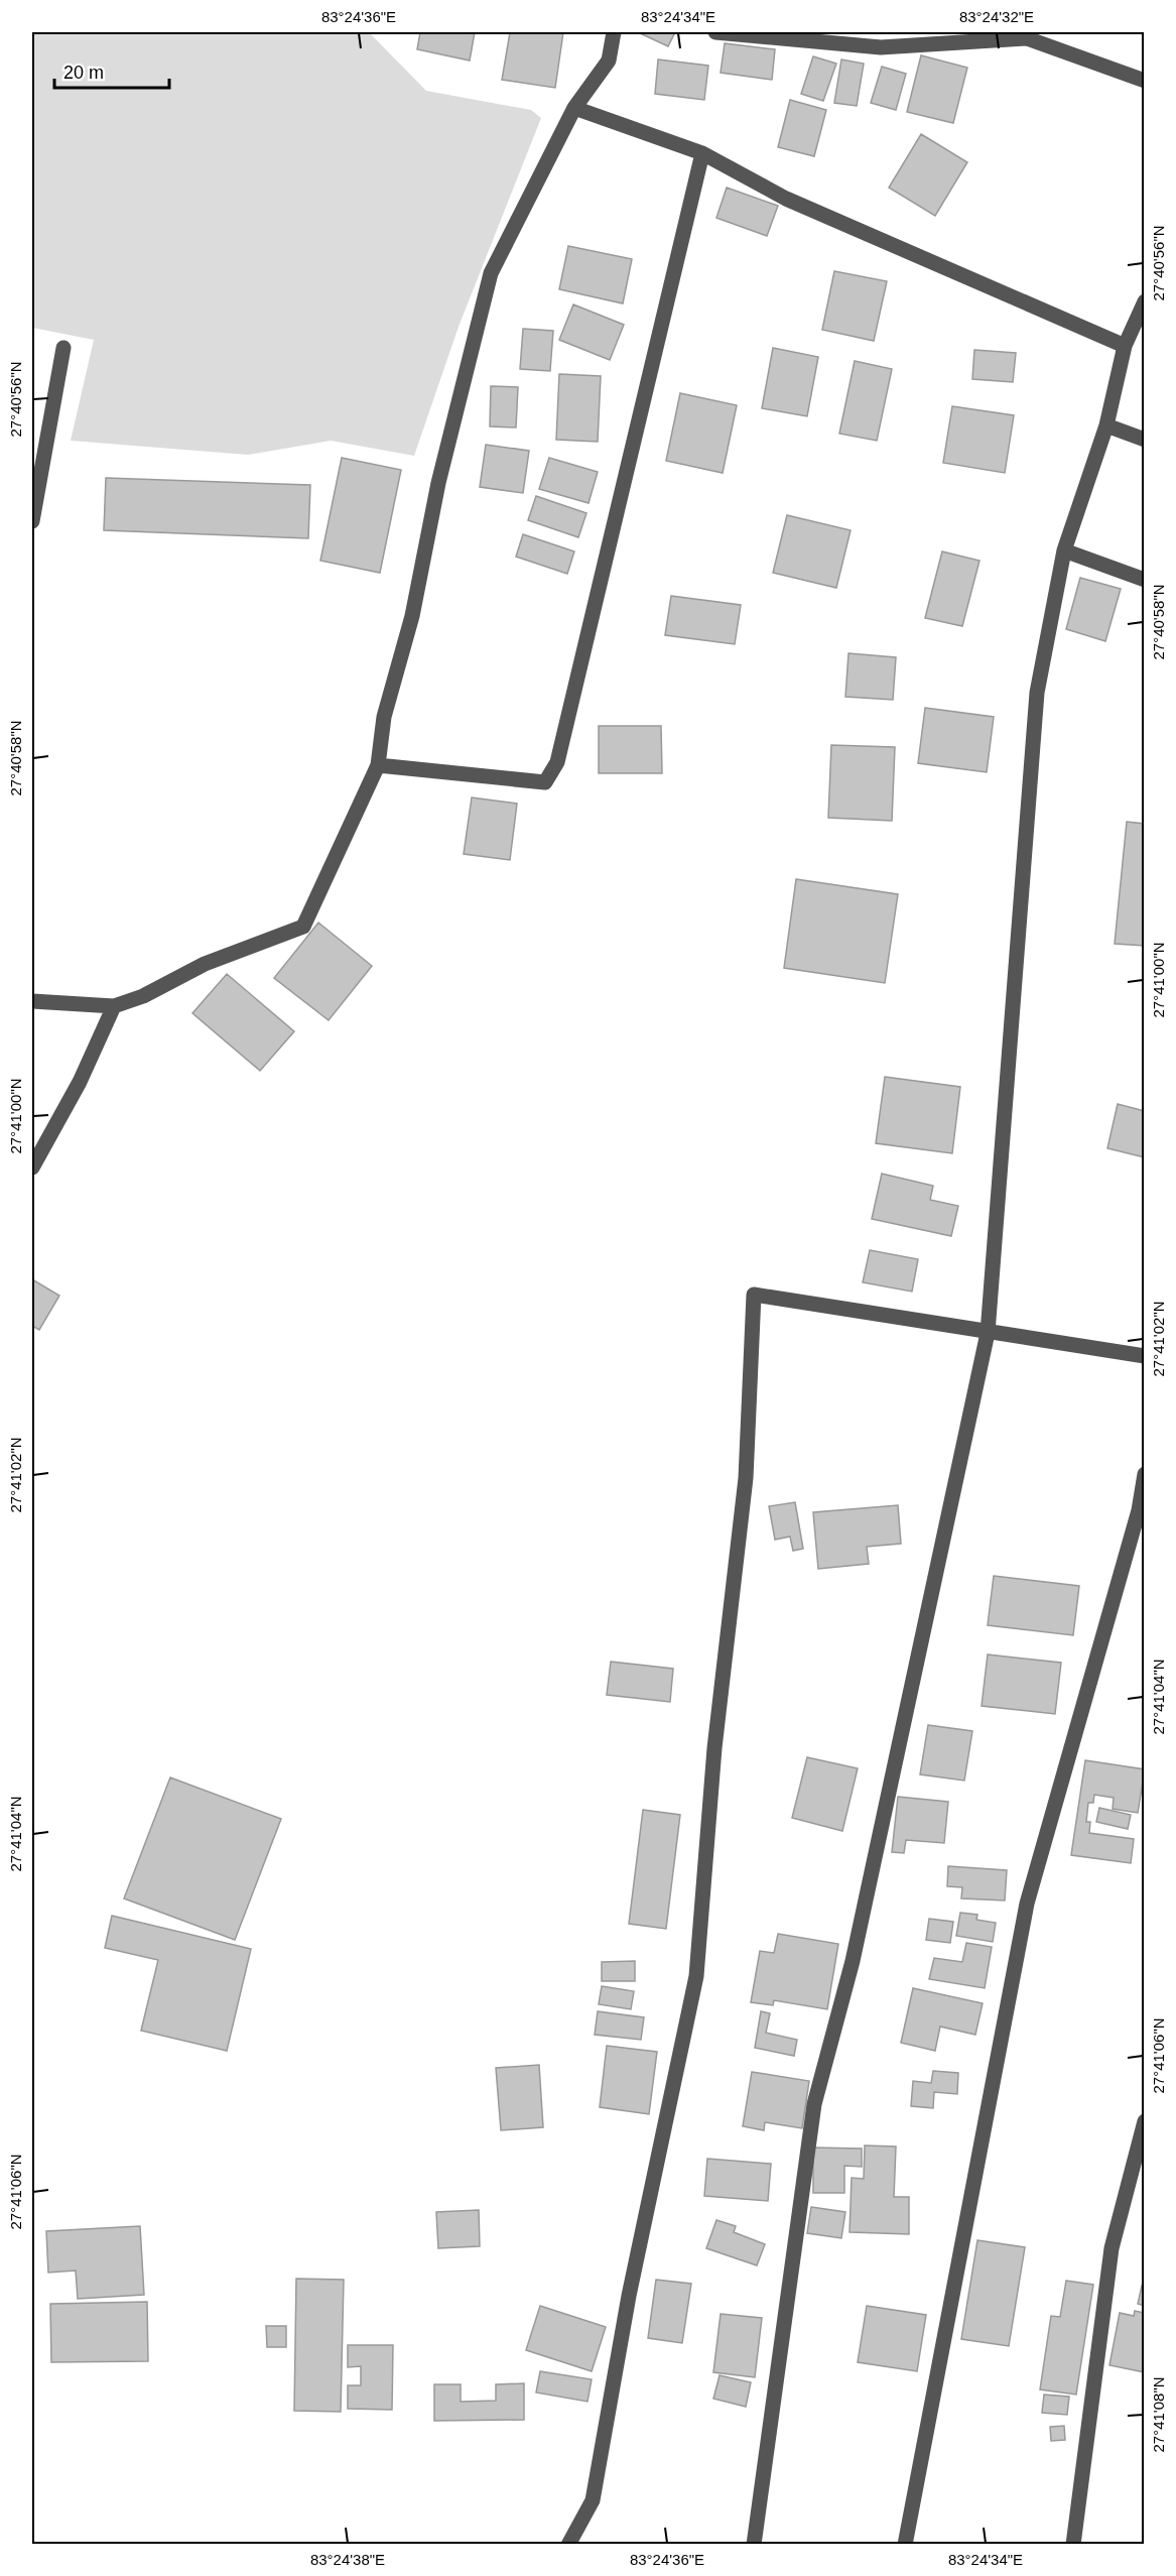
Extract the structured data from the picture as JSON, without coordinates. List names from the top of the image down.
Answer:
{
  "scale_bar": "20 m",
  "coordinates": [
    "83°24'36\"E",
    "83°24'34\"E",
    "83°24'32\"E",
    "27°40'56\"N",
    "27°40'58\"N",
    "27°41'00\"N",
    "27°41'02\"N",
    "27°41'04\"N",
    "27°41'06\"N",
    "27°41'08\"N",
    "83°24'38\"E"
  ]
}
